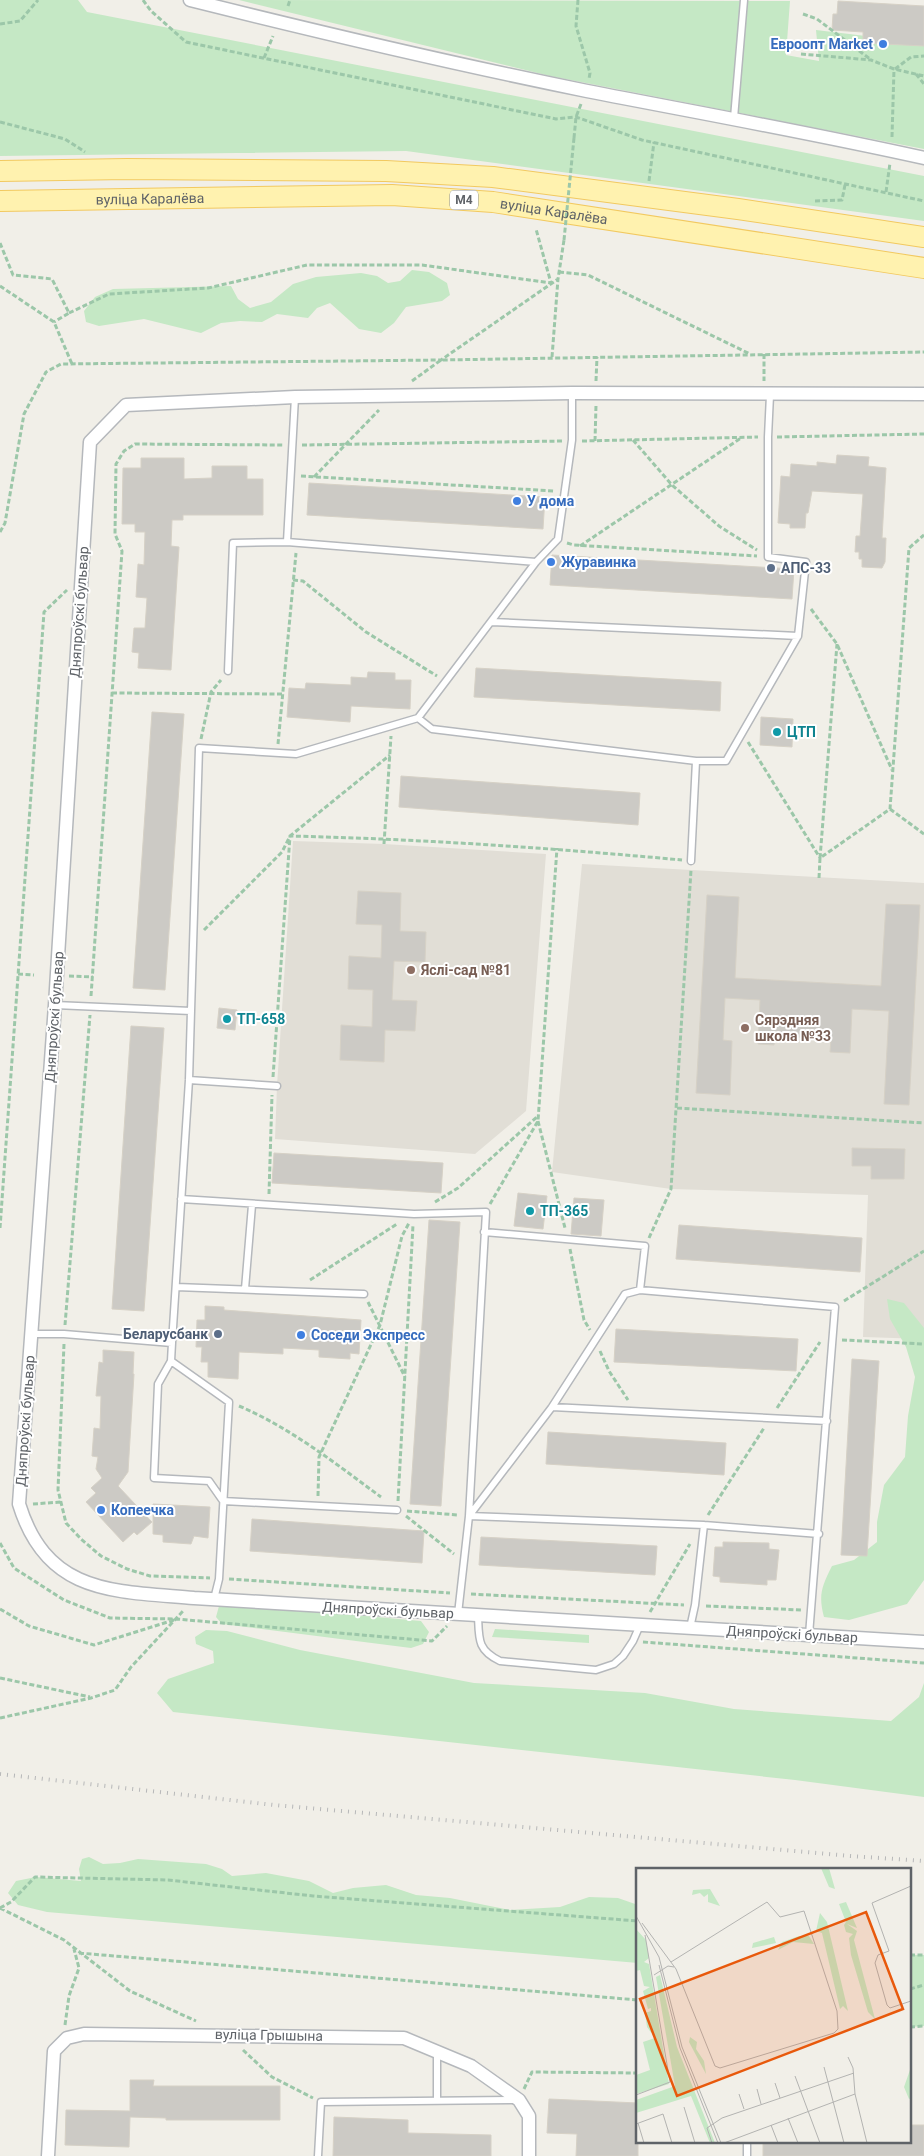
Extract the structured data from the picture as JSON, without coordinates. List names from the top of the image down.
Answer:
{
  "streets": {
    "main road": ["вуліца Каралёва", "М4"],
    "street": ["Дняпроўскі бульвар", "вуліца Грышына"]
  },
  "places": [
    "Евроопт Market",
    "У дома",
    "Журавинка",
    "АПС-33",
    "ЦТП",
    "Яслі-сад №81",
    "ТП-658",
    "Сярэдняя школа №33",
    "ТП-365",
    "Беларусбанк",
    "Соседи Экспресс",
    "Копеечка"
  ]
}
